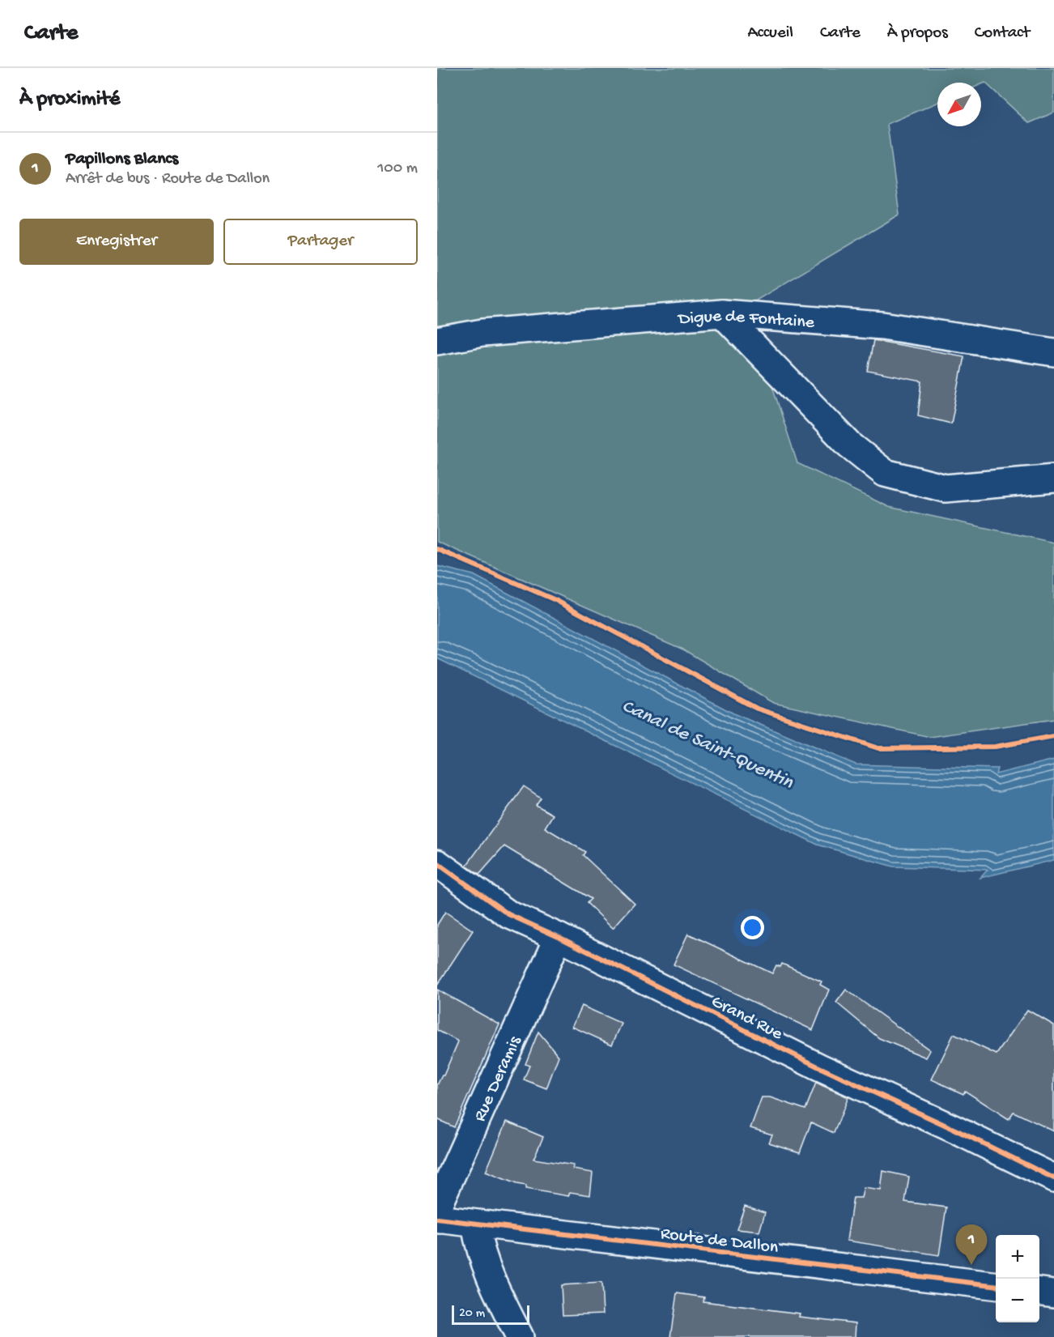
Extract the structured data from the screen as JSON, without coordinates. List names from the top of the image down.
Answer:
{
  "streets": {
    "street": [
      "Digue de Fontaine",
      "Grand Rue",
      "Rue Deramis",
      "Route de Dallon"
    ]
  },
  "crossings": [
    ["Grand Rue", "Rue Deramis"],
    ["Rue Deramis", "Route de Dallon"]
  ],
  "water": ["Canal de Saint-Quentin"],
  "scale_bar": "20 m",
  "north": "bottom left",
  "page": {
    "header": "Carte",
    "nav": [
      "Accueil",
      "Carte",
      "À propos",
      "Contact"
    ],
    "heading": "À proximité",
    "list": [
      {
        "mark": "1",
        "name": "Papillons Blancs",
        "note": "Arrêt de bus · Route de Dallon",
        "value": "100 m"
      }
    ],
    "buttons": ["Enregistrer", "Partager"],
    "pins": "1",
    "map_buttons": ["+", "−"],
    "scale": "20 m"
  }
}
